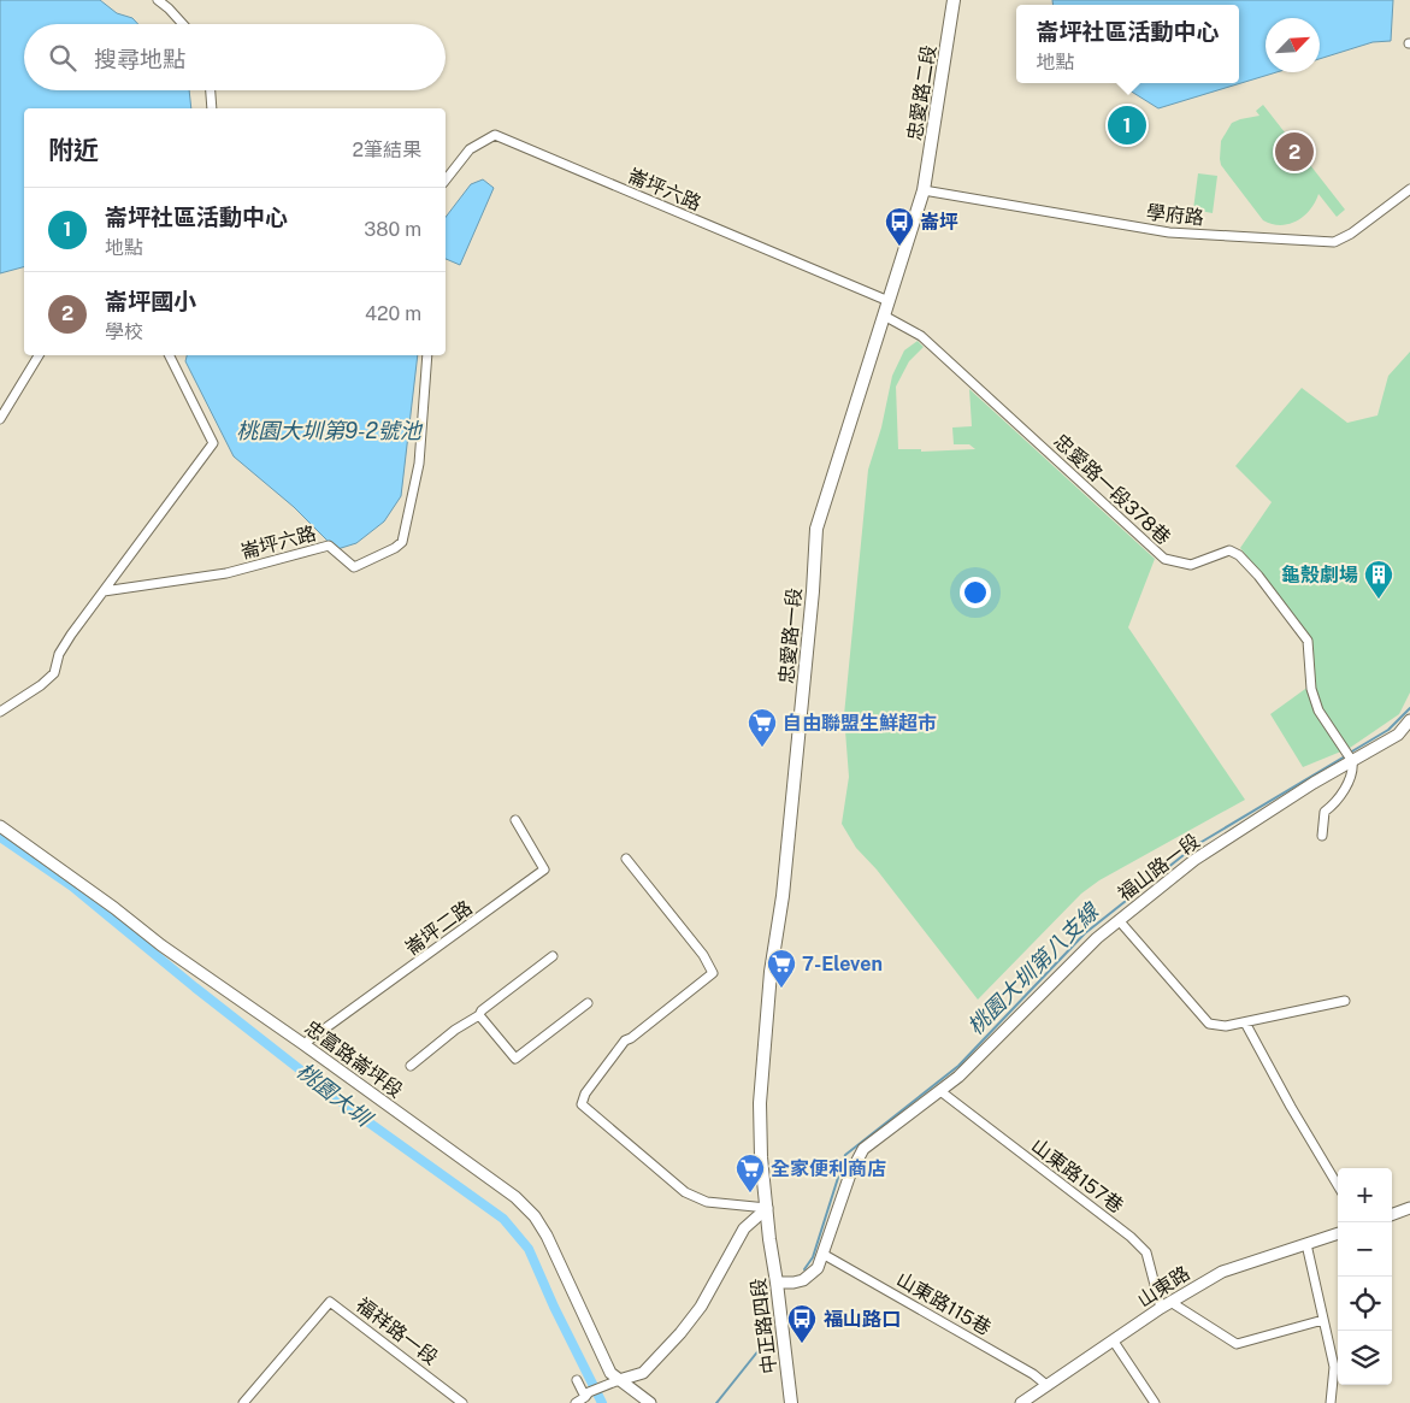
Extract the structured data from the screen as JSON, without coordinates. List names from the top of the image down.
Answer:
{
  "streets": {
    "main road": ["忠愛路二段", "忠愛路一段", "中正路四段"],
    "street": [
      "崙坪六路",
      "學府路",
      "忠愛路一段378巷",
      "福山路一段",
      "崙坪二路",
      "忠富路崙坪段",
      "山東路157巷",
      "山東路",
      "山東路115巷",
      "福祥路一段"
    ]
  },
  "crossings": [
    ["忠愛路二段", "學府路"],
    ["忠愛路二段", "忠愛路一段"],
    ["崙坪六路", "忠愛路一段"],
    ["學府路", "忠愛路一段"],
    ["忠愛路一段378巷", "忠愛路一段"],
    ["忠愛路一段378巷", "福山路一段"],
    ["忠愛路一段", "中正路四段"],
    ["福山路一段", "山東路157巷"],
    ["福山路一段", "山東路115巷"],
    ["福山路一段", "中正路四段"],
    ["崙坪二路", "忠富路崙坪段"],
    ["山東路157巷", "山東路"],
    ["山東路", "山東路115巷"]
  ],
  "water": ["桃園大圳第9-2號池", "桃園大圳第八支線", "桃園大圳"],
  "places": {
    "bus stop": ["崙坪", "福山路口"],
    "building": ["龜殼劇場"],
    "supermarket": ["自由聯盟生鮮超市", "7-Eleven", "全家便利商店"]
  },
  "north": "top right",
  "page": {
    "popup": ["崙坪社區活動中心", "地點"],
    "search": "搜尋地點",
    "pins": ["1", "2"],
    "heading": ["附近", "2筆結果"],
    "list": [
      {
        "mark": "1",
        "name": "崙坪社區活動中心",
        "note": "地點",
        "value": "380 m"
      },
      {
        "mark": "2",
        "name": "崙坪國小",
        "note": "學校",
        "value": "420 m"
      }
    ],
    "map_buttons": ["+", "−"]
  }
}
